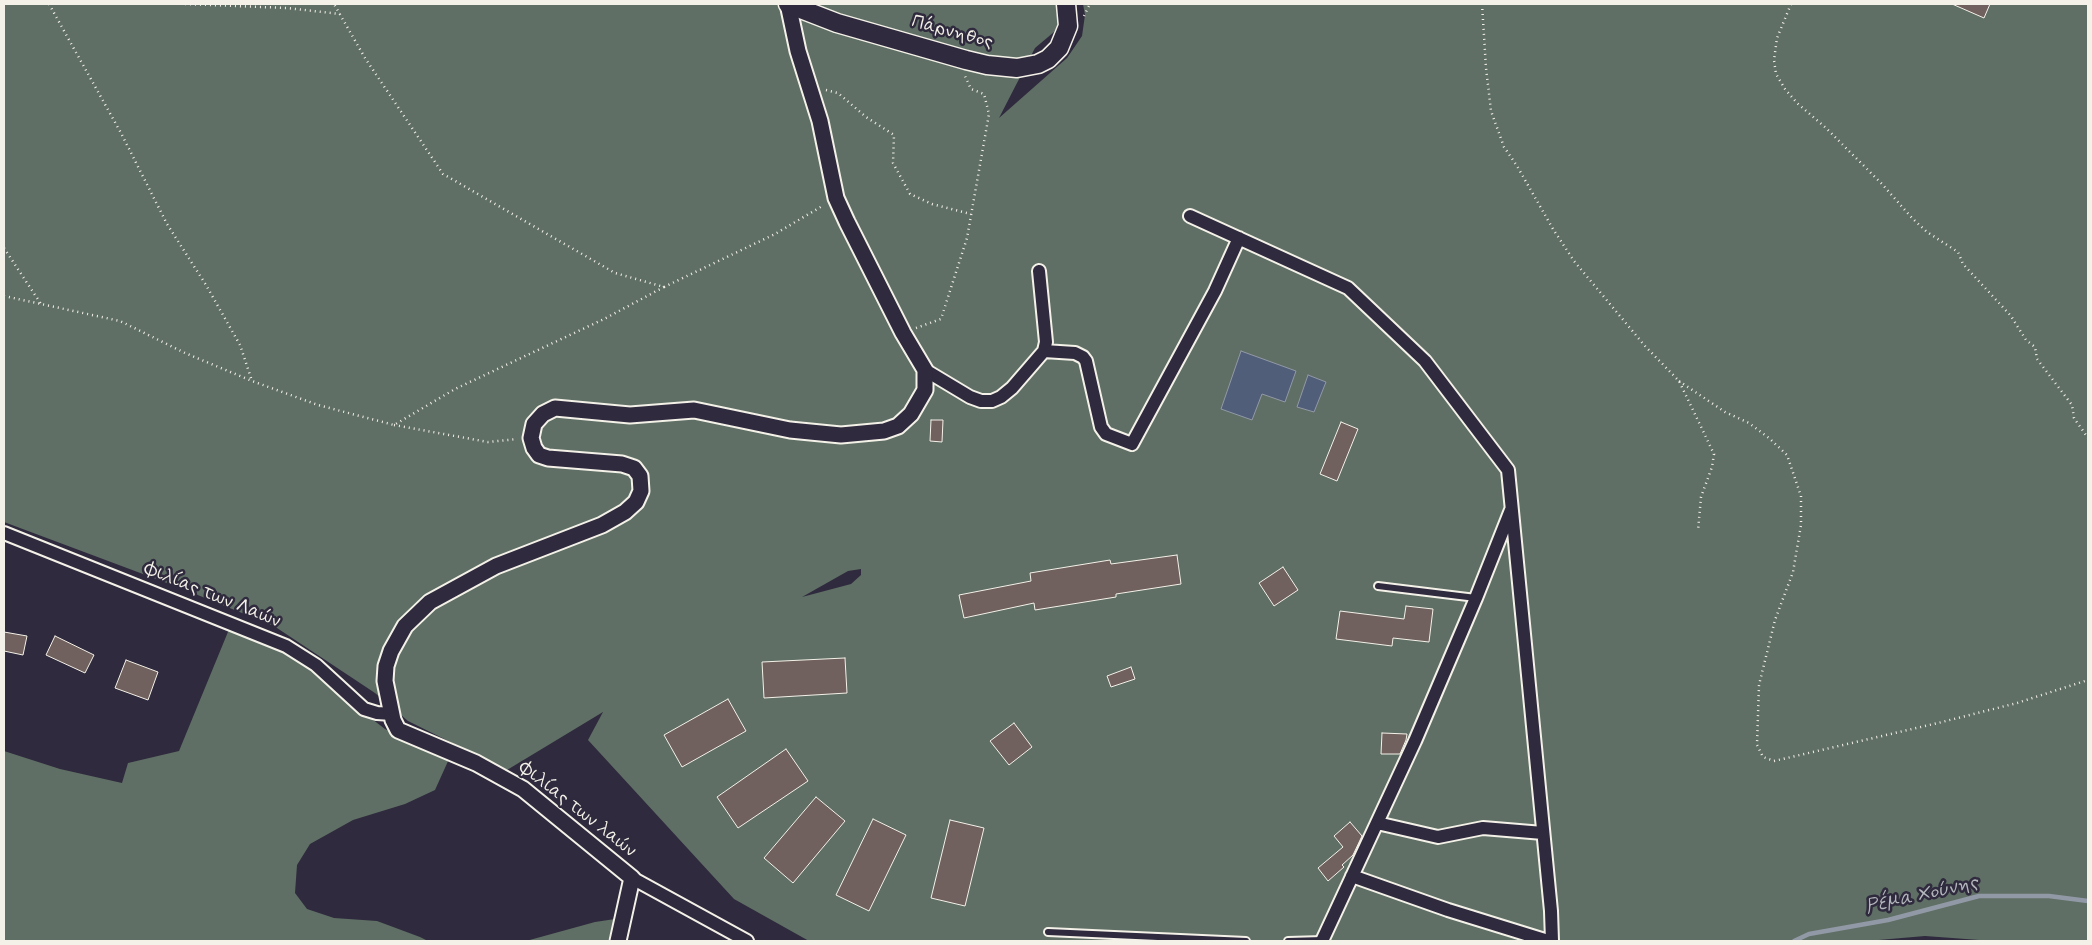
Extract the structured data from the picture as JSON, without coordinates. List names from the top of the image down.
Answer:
{
  "streets": {
    "main road": ["Πάρνηθος"],
    "street": ["Φιλίας των Λαών", "Φιλίας των λαών"]
  },
  "crossings": [
    ["Φιλίας των Λαών", "Φιλίας των λαών"]
  ],
  "water": ["Ρέμα Χούνης"]
}
